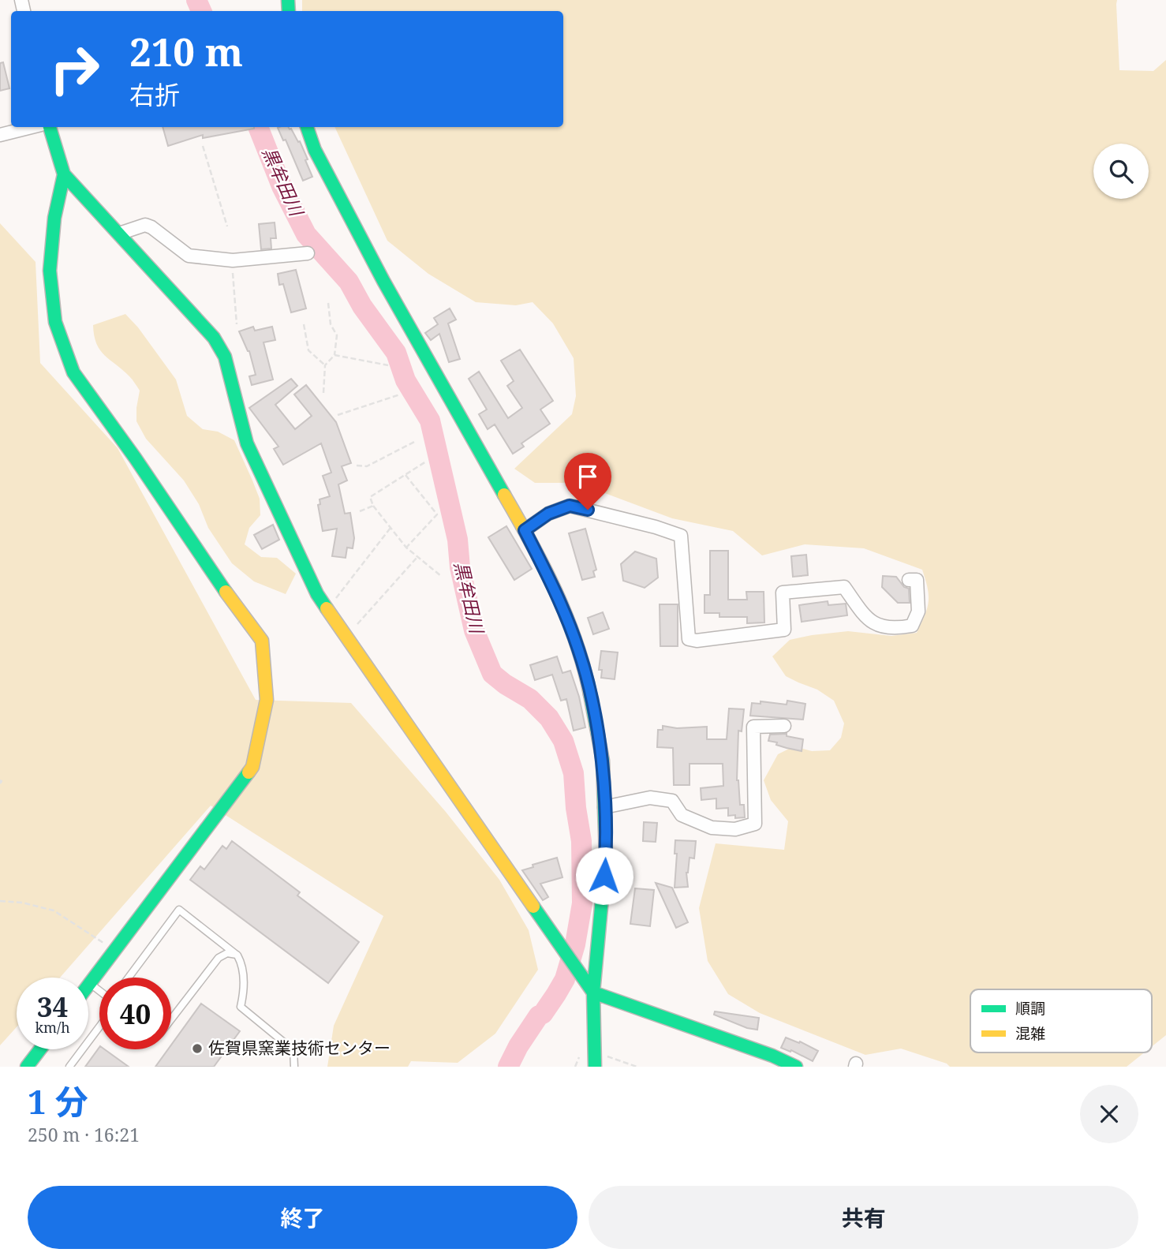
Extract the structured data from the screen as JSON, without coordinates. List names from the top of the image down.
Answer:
{
  "water": ["黒牟田川"],
  "places": ["佐賀県窯業技術センター"],
  "legend": ["順調", "混雑"],
  "page": {
    "turn": ["210 m", "右折"],
    "speed": "34 km/h",
    "limit": "40",
    "heading": ["1 分", "250 m · 16:21"],
    "buttons": ["終了", "共有"]
  }
}
